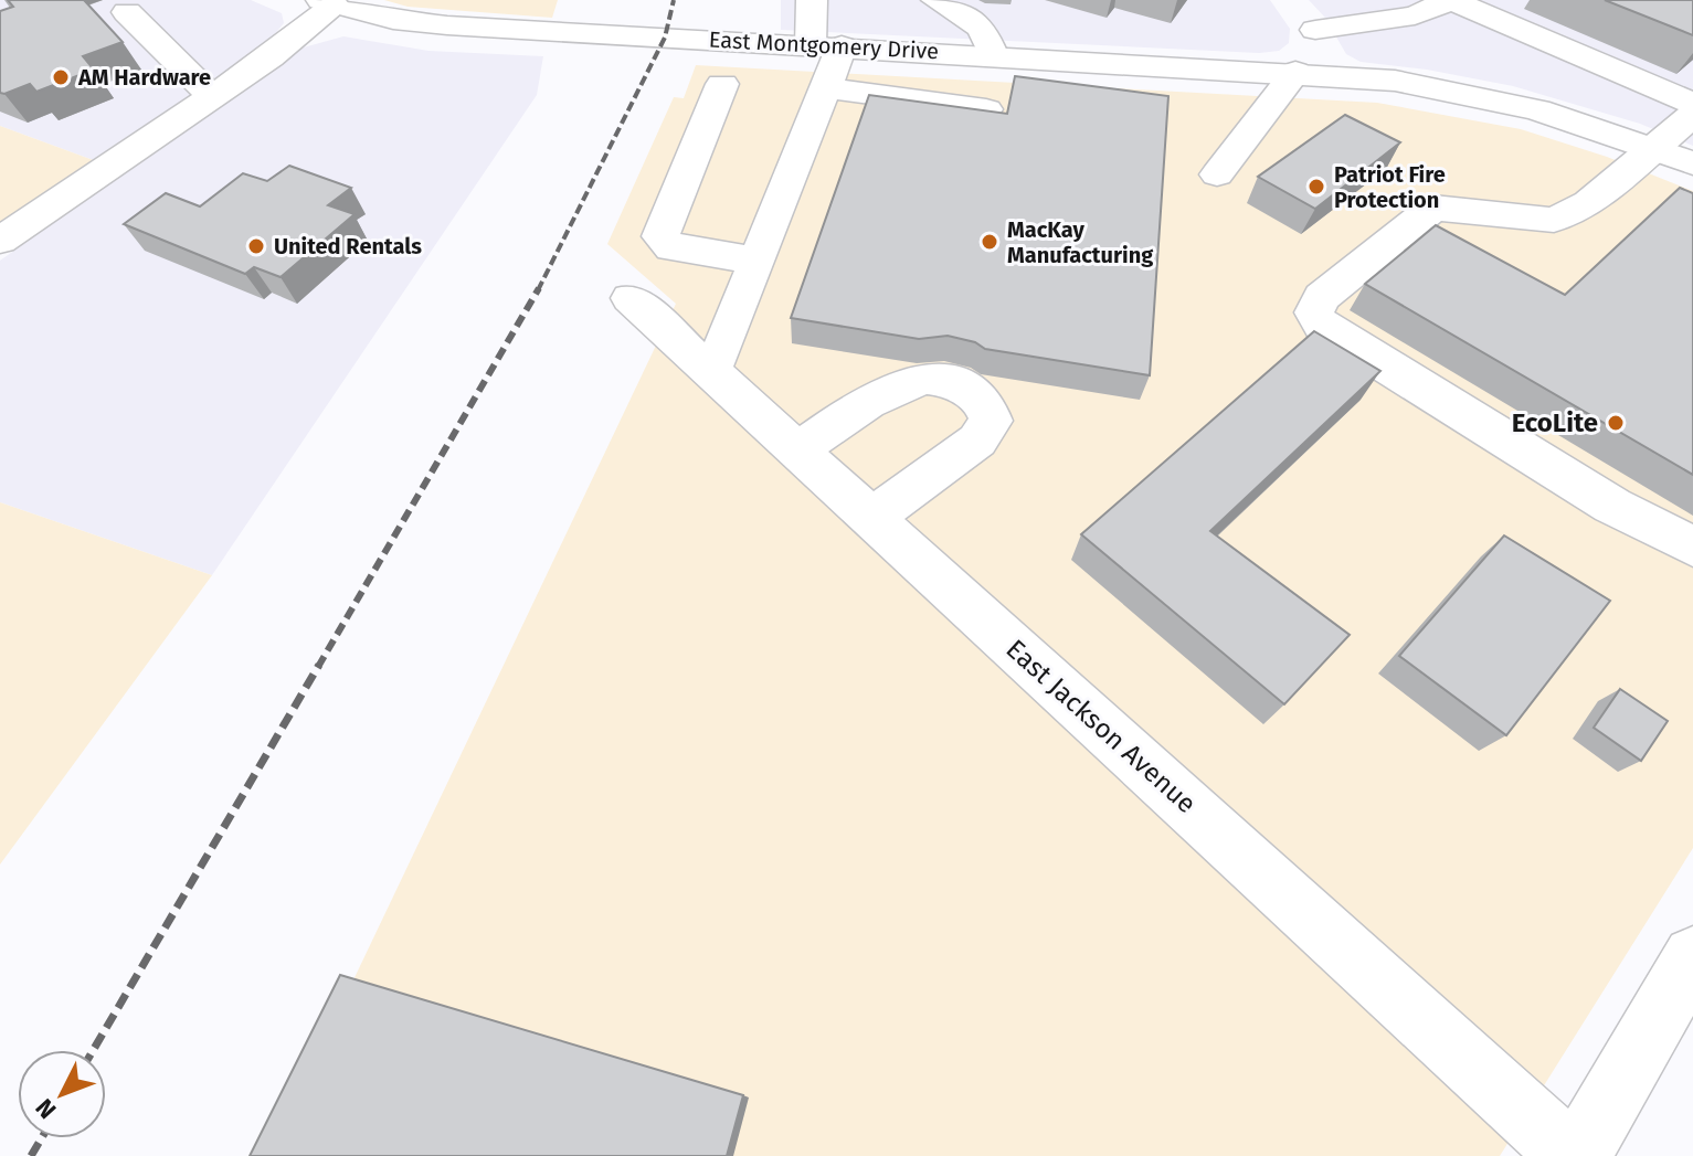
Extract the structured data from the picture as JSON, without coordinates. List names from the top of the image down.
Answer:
{
  "streets": {
    "street": ["East Montgomery Drive", "East Jackson Avenue"]
  },
  "places": [
    "AM Hardware",
    "Patriot Fire Protection",
    "MacKay Manufacturing",
    "United Rentals",
    "EcoLite"
  ],
  "north": "bottom left"
}
